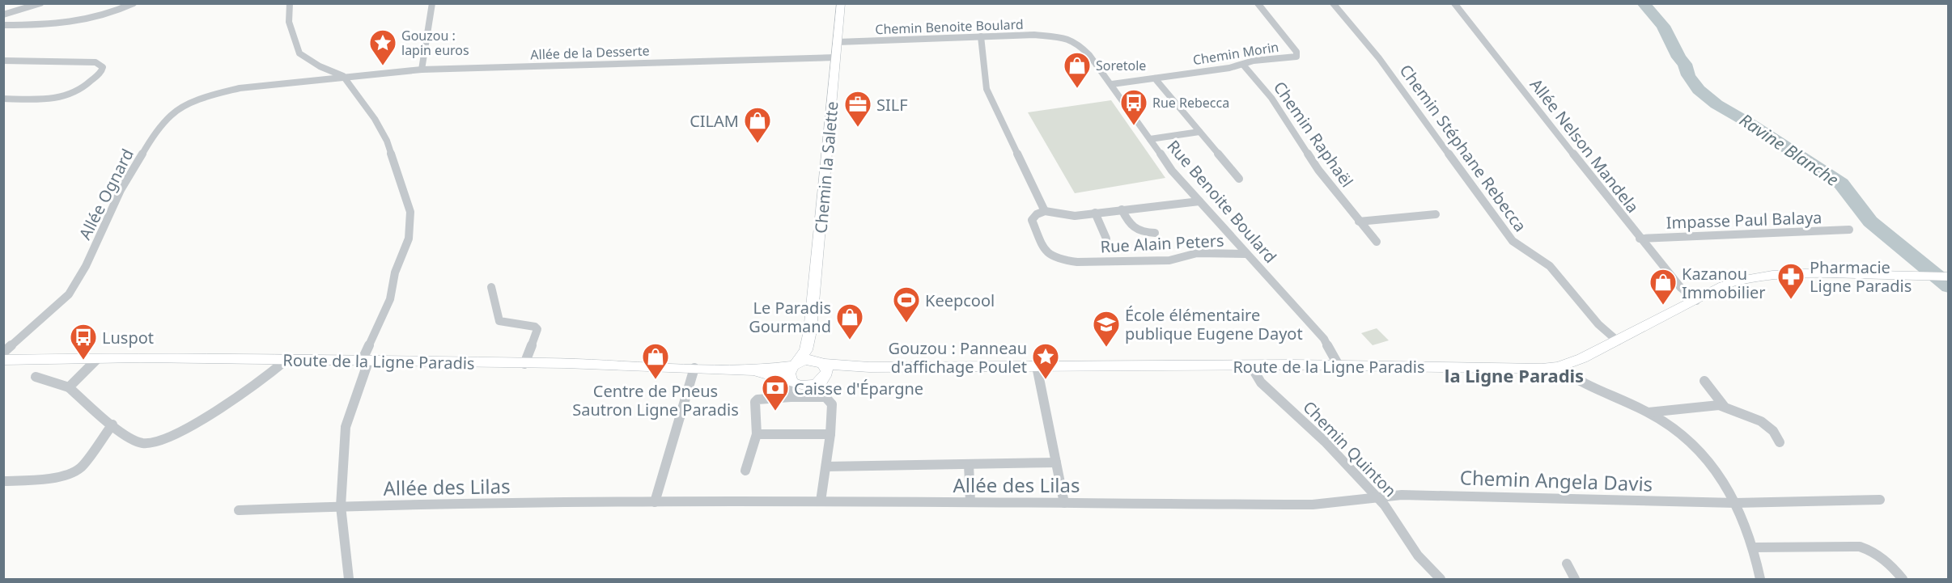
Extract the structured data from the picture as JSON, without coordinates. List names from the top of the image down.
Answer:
{
  "streets": {
    "main road": ["Chemin la Salette", "Route de la Ligne Paradis"],
    "street": [
      "Chemin Benoite Boulard",
      "Allée de la Desserte",
      "Chemin Morin",
      "Chemin Raphaël",
      "Allée Nelson Mandela",
      "Chemin Stéphane Rebecca",
      "Allée Ognard",
      "Rue Benoite Boulard",
      "Impasse Paul Balaya",
      "Rue Alain Peters",
      "Chemin Quinton",
      "Chemin Angela Davis",
      "Allée des Lilas"
    ]
  },
  "crossings": [
    ["Chemin Benoite Boulard", "Chemin la Salette"],
    ["Chemin Benoite Boulard", "Rue Benoite Boulard"],
    ["Allée de la Desserte", "Chemin la Salette"],
    ["Allée de la Desserte", "Allée Ognard"],
    ["Chemin Morin", "Chemin Raphaël"],
    ["Chemin Morin", "Rue Benoite Boulard"],
    ["Allée Nelson Mandela", "Impasse Paul Balaya"],
    ["Allée Nelson Mandela", "Route de la Ligne Paradis"],
    ["Chemin Stéphane Rebecca", "Route de la Ligne Paradis"],
    ["Chemin la Salette", "Route de la Ligne Paradis"],
    ["Rue Benoite Boulard", "Rue Alain Peters"],
    ["Rue Benoite Boulard", "Route de la Ligne Paradis"],
    ["Route de la Ligne Paradis", "Chemin Quinton"],
    ["Chemin Quinton", "Chemin Angela Davis"],
    ["Chemin Quinton", "Allée des Lilas"],
    ["Chemin Angela Davis", "Allée des Lilas"]
  ],
  "districts": ["la Ligne Paradis"],
  "water": ["Ravine Blanche"],
  "places": {
    "place": ["Gouzou : lapin euros", "Gouzou : Panneau d'affichage Poulet"],
    "shop": [
      "Soretole",
      "CILAM",
      "Kazanou Immobilier",
      "Le Paradis Gourmand",
      "Centre de Pneus Sautron Ligne Paradis"
    ],
    "bus stop": ["Rue Rebecca", "Luspot"],
    "office": ["SILF"],
    "pharmacy": ["Pharmacie Ligne Paradis"],
    "sports": ["Keepcool"],
    "school or university": ["École élémentaire publique Eugene Dayot"],
    "bank": ["Caisse d'Épargne"]
  }
}
